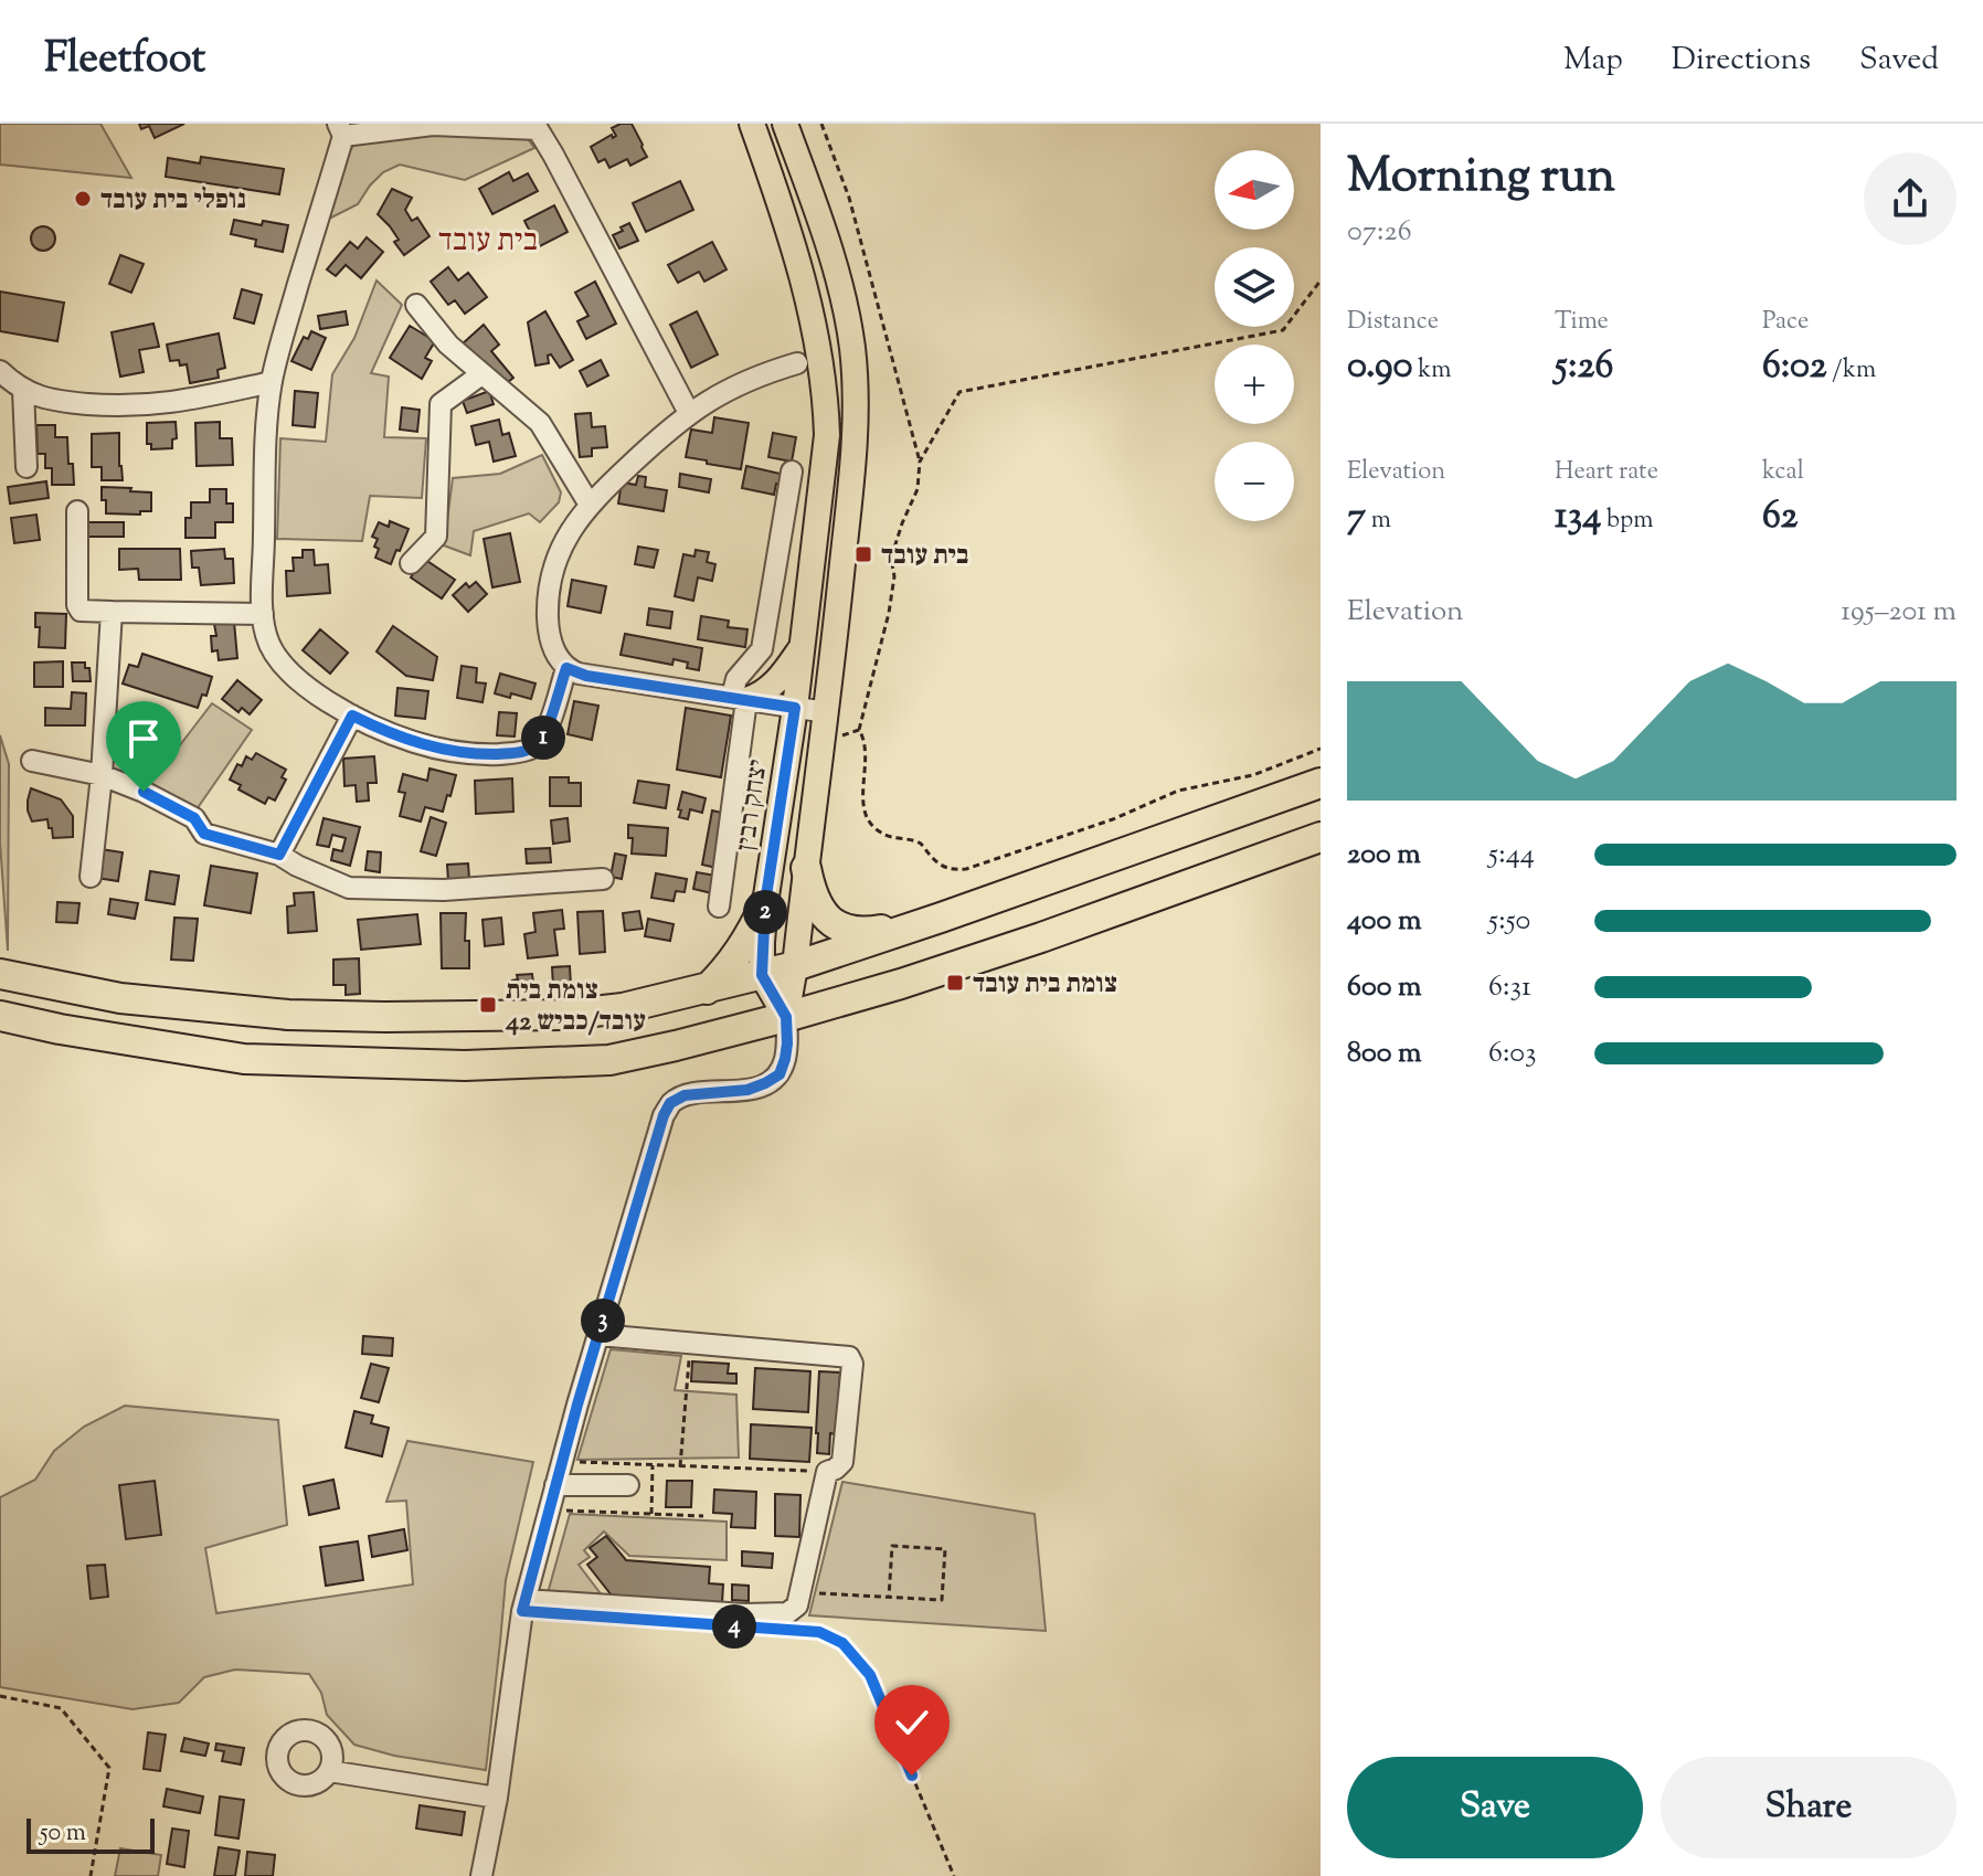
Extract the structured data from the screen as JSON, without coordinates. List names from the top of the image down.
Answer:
{
  "streets": {
    "main road": ["יצחק רבין"]
  },
  "districts": ["בית עובד"],
  "places": {
    "other": ["נופלי בית עובד"],
    "transit": ["בית עובד", "צומת בית עובד", "צומת בית עובד/כביש 42"]
  },
  "scale_bar": "50 m",
  "north": "left",
  "page": {
    "header": "Fleetfoot",
    "nav": ["Map", "Directions", "Saved"],
    "heading": ["Morning run", "07:26"],
    "map_buttons": ["+", "−"],
    "stats": [
      ["Distance", "0.90 km"],
      ["Time", "5:26"],
      ["Pace", "6:02 /km"],
      ["Elevation", "7 m"],
      ["Heart rate", "134 bpm"],
      ["kcal", "62"]
    ],
    "chart": ["Elevation", "195–201 m"],
    "pins": [
      "1",
      "2",
      "3",
      "4"
    ],
    "list": [
      {
        "name": "200 m",
        "note": "5:44"
      },
      {
        "name": "400 m",
        "note": "5:50"
      },
      {
        "name": "600 m",
        "note": "6:31"
      },
      {
        "name": "800 m",
        "note": "6:03"
      }
    ],
    "buttons": ["Save", "Share"],
    "scale": "50 m"
  }
}
